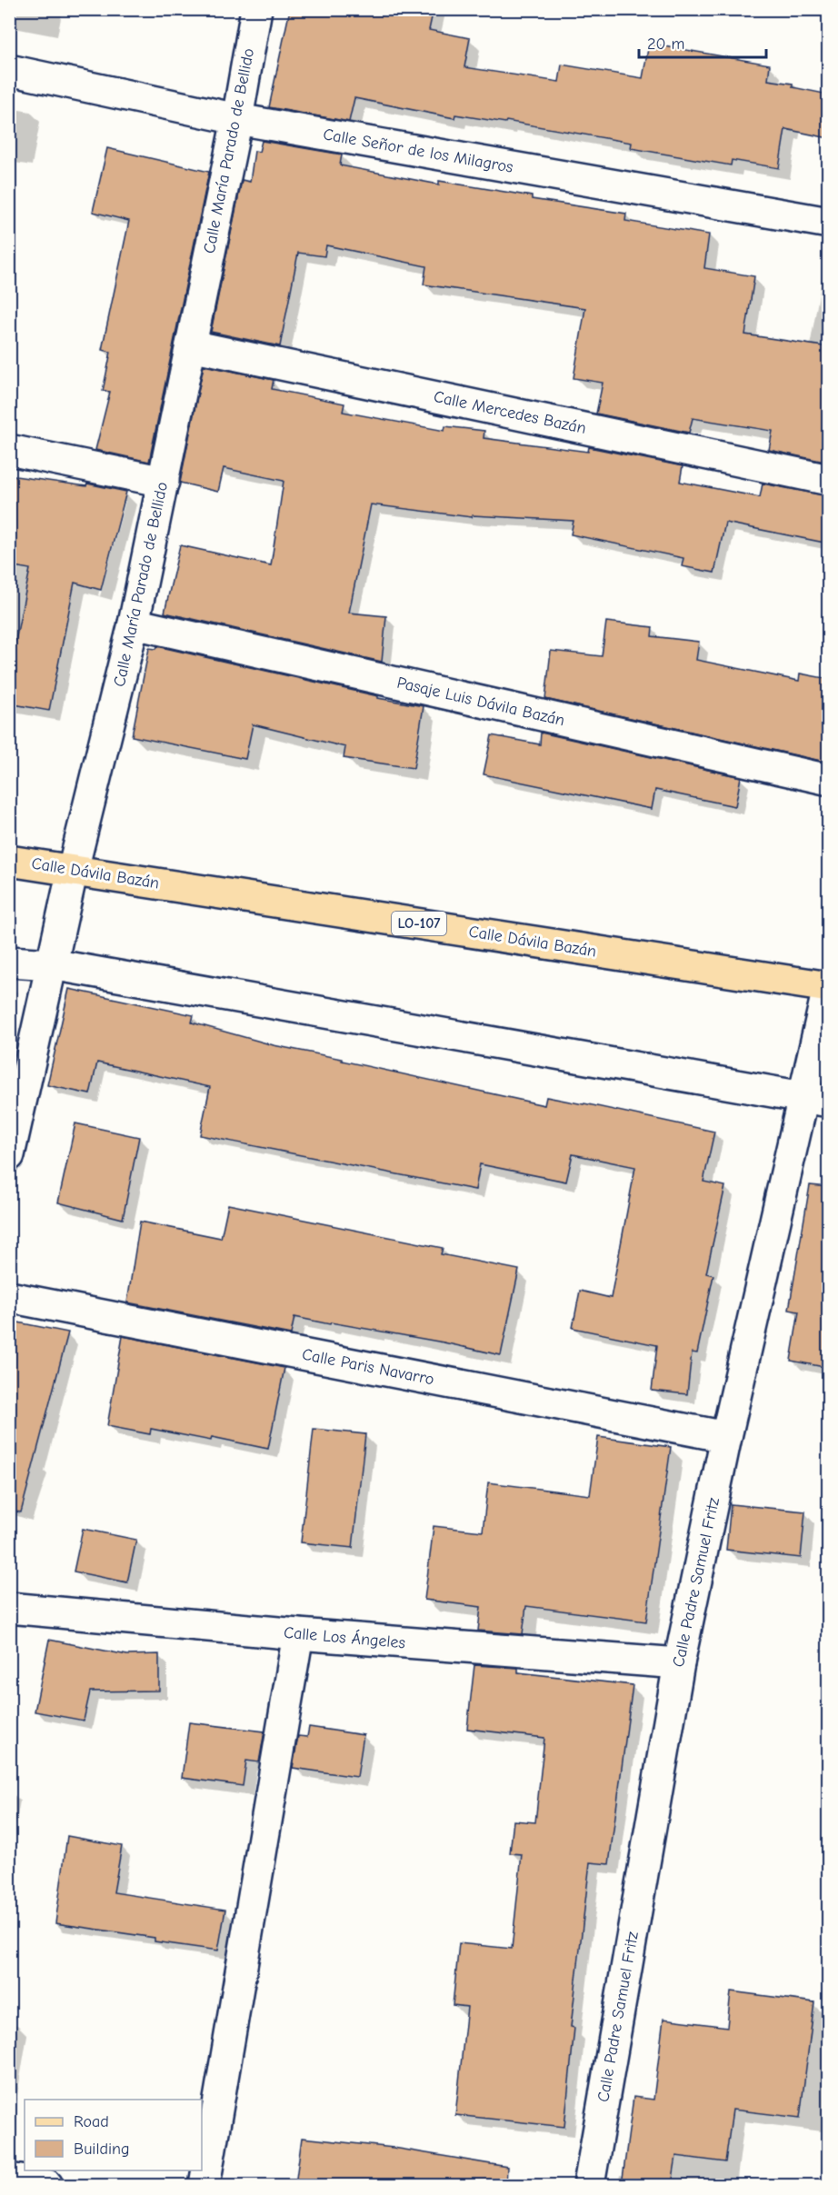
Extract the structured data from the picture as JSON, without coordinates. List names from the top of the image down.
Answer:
{
  "streets": {
    "main road": ["Calle Dávila Bazán", "LO-107"],
    "street": [
      "Calle María Parado de Bellido",
      "Calle Señor de los Milagros",
      "Calle Mercedes Bazán",
      "Pasaje Luis Dávila Bazán",
      "Calle Paris Navarro",
      "Calle Padre Samuel Fritz",
      "Calle Los Ángeles"
    ]
  },
  "crossings": [
    ["Calle María Parado de Bellido", "Calle Señor de los Milagros"],
    ["Calle María Parado de Bellido", "Calle Mercedes Bazán"],
    ["Calle María Parado de Bellido", "Pasaje Luis Dávila Bazán"],
    ["Calle María Parado de Bellido", "Calle Dávila Bazán"],
    ["Calle Dávila Bazán", "Calle Padre Samuel Fritz"],
    ["Calle Paris Navarro", "Calle Padre Samuel Fritz"],
    ["Calle Padre Samuel Fritz", "Calle Los Ángeles"]
  ],
  "legend": ["Road", "Building"],
  "scale_bar": "20 m"
}
